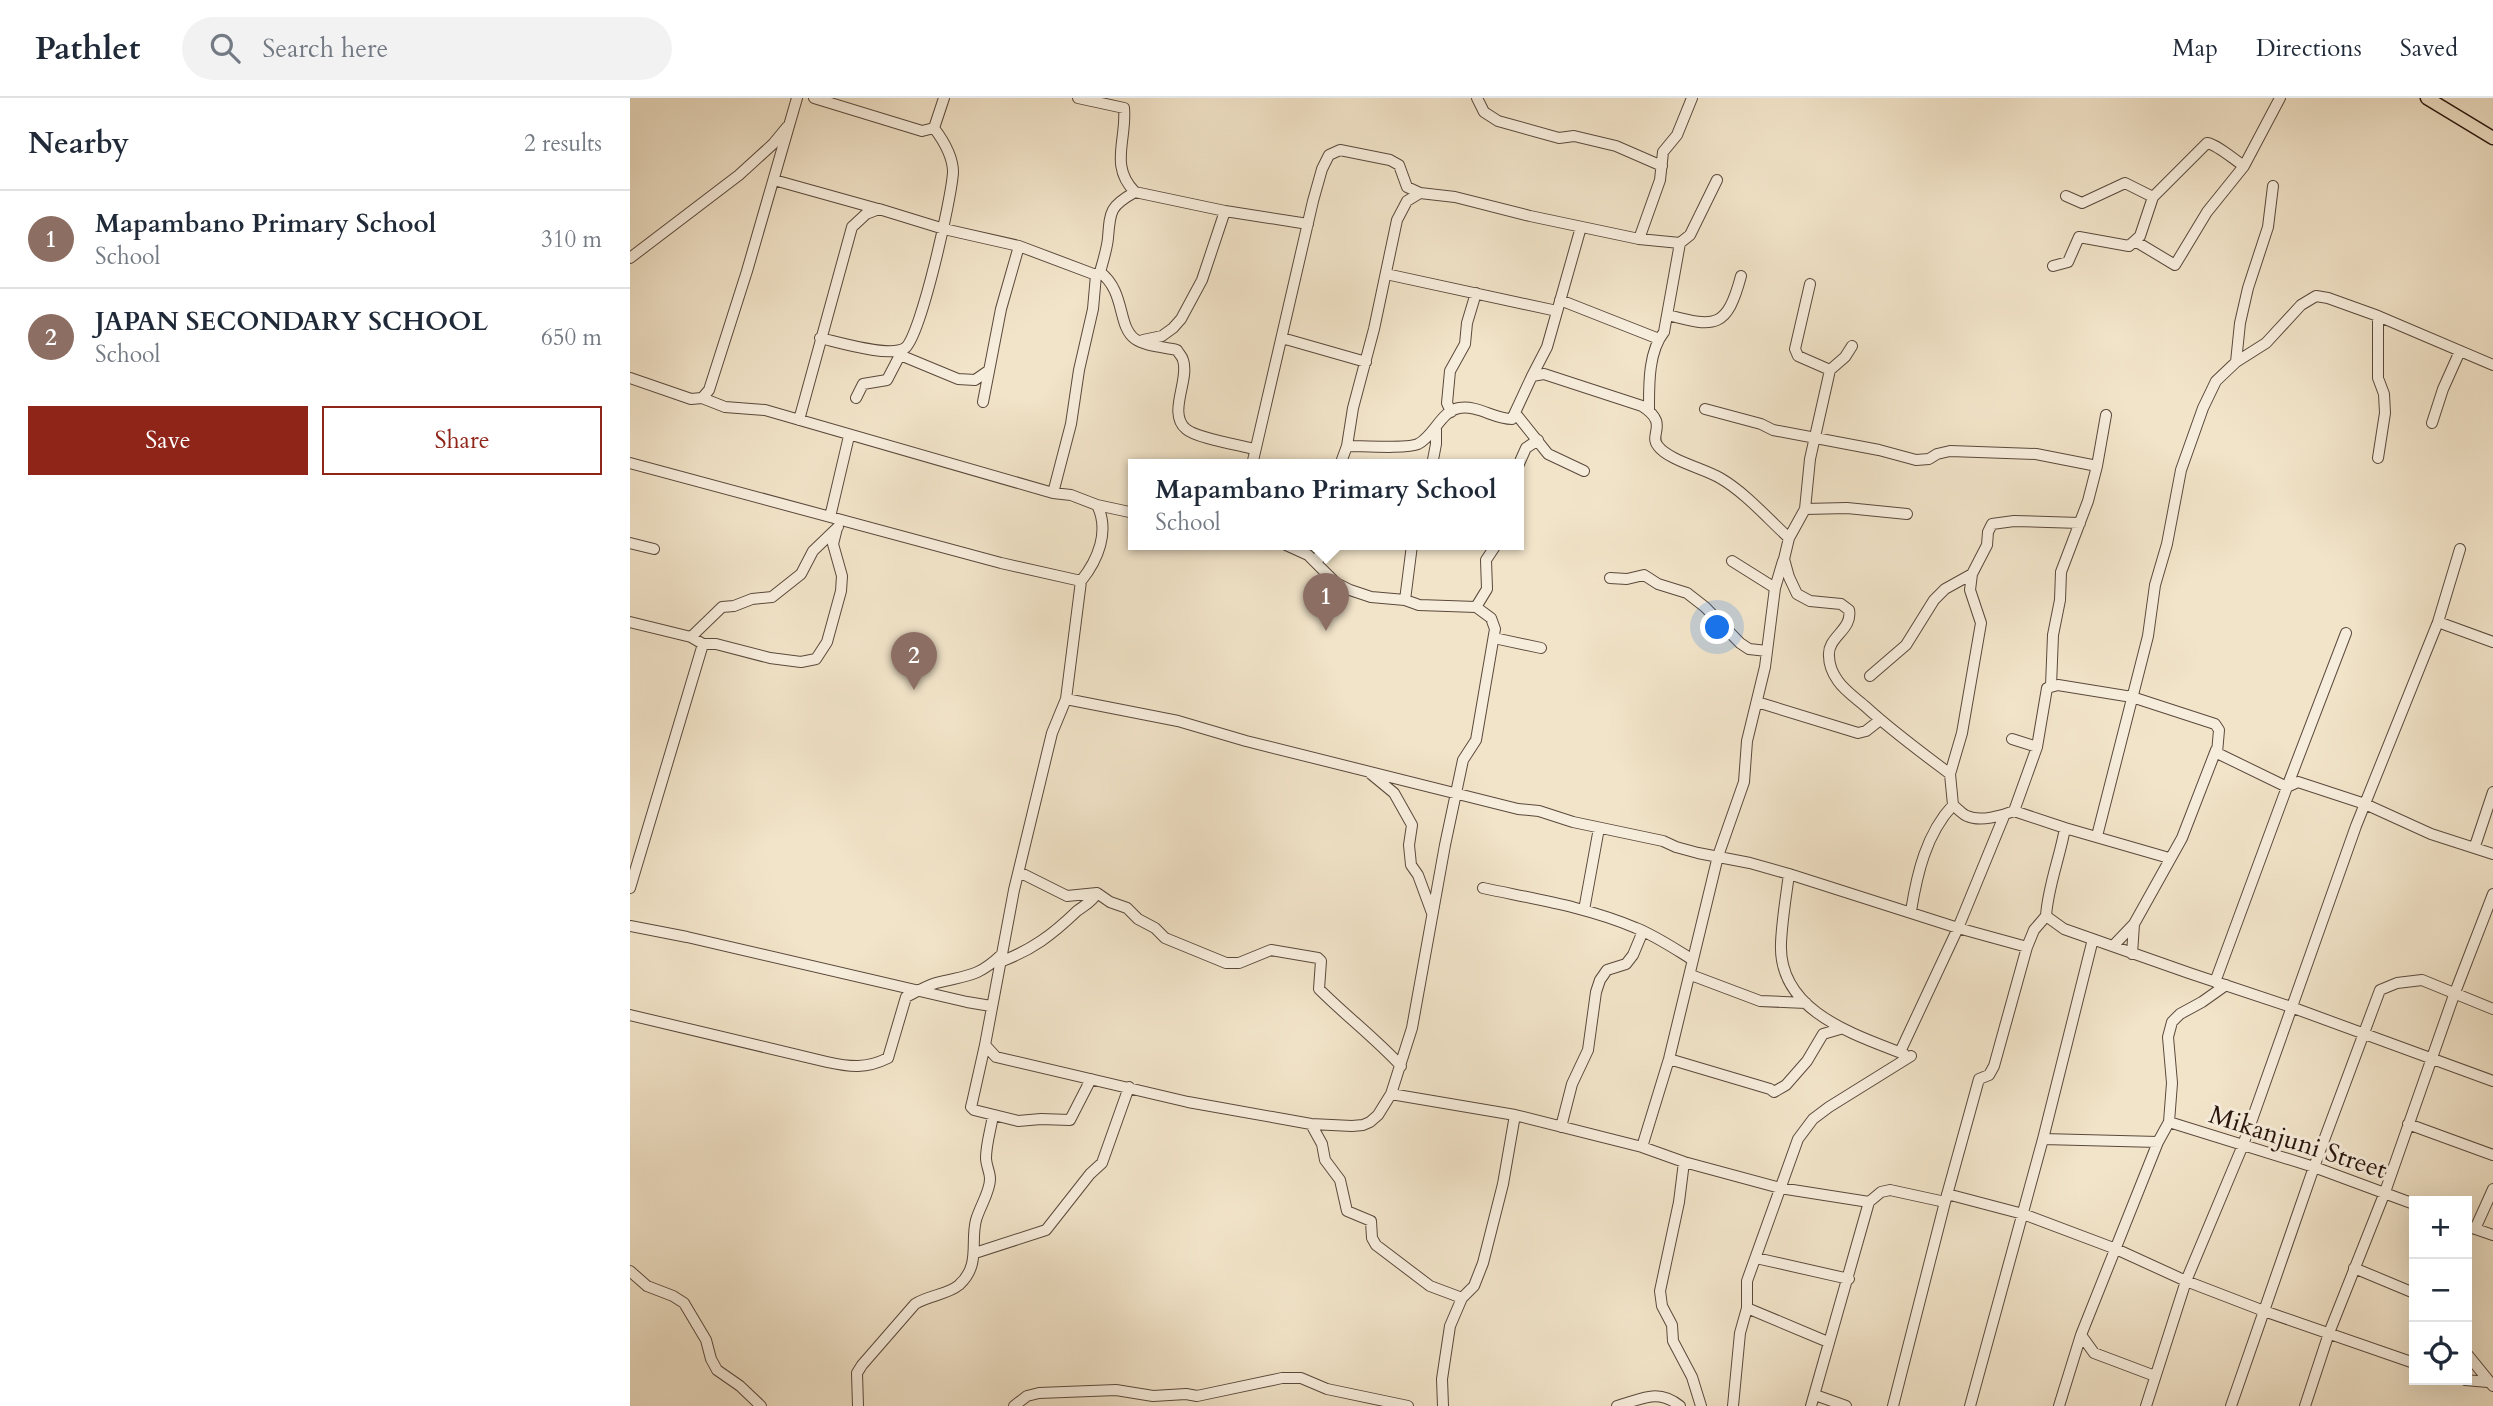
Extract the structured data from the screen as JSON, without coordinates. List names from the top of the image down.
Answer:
{
  "streets": {
    "street": ["Mikanjuni Street"]
  },
  "page": {
    "header": "Pathlet",
    "search": "Search here",
    "nav": ["Map", "Directions", "Saved"],
    "heading": ["Nearby", "2 results"],
    "list": [
      {
        "mark": "1",
        "name": "Mapambano Primary School",
        "note": "School",
        "value": "310 m"
      },
      {
        "mark": "2",
        "name": "JAPAN SECONDARY SCHOOL",
        "note": "School",
        "value": "650 m"
      }
    ],
    "buttons": ["Save", "Share"],
    "popup": ["Mapambano Primary School", "School"],
    "pins": ["1", "2"],
    "map_buttons": ["+", "−"]
  }
}
